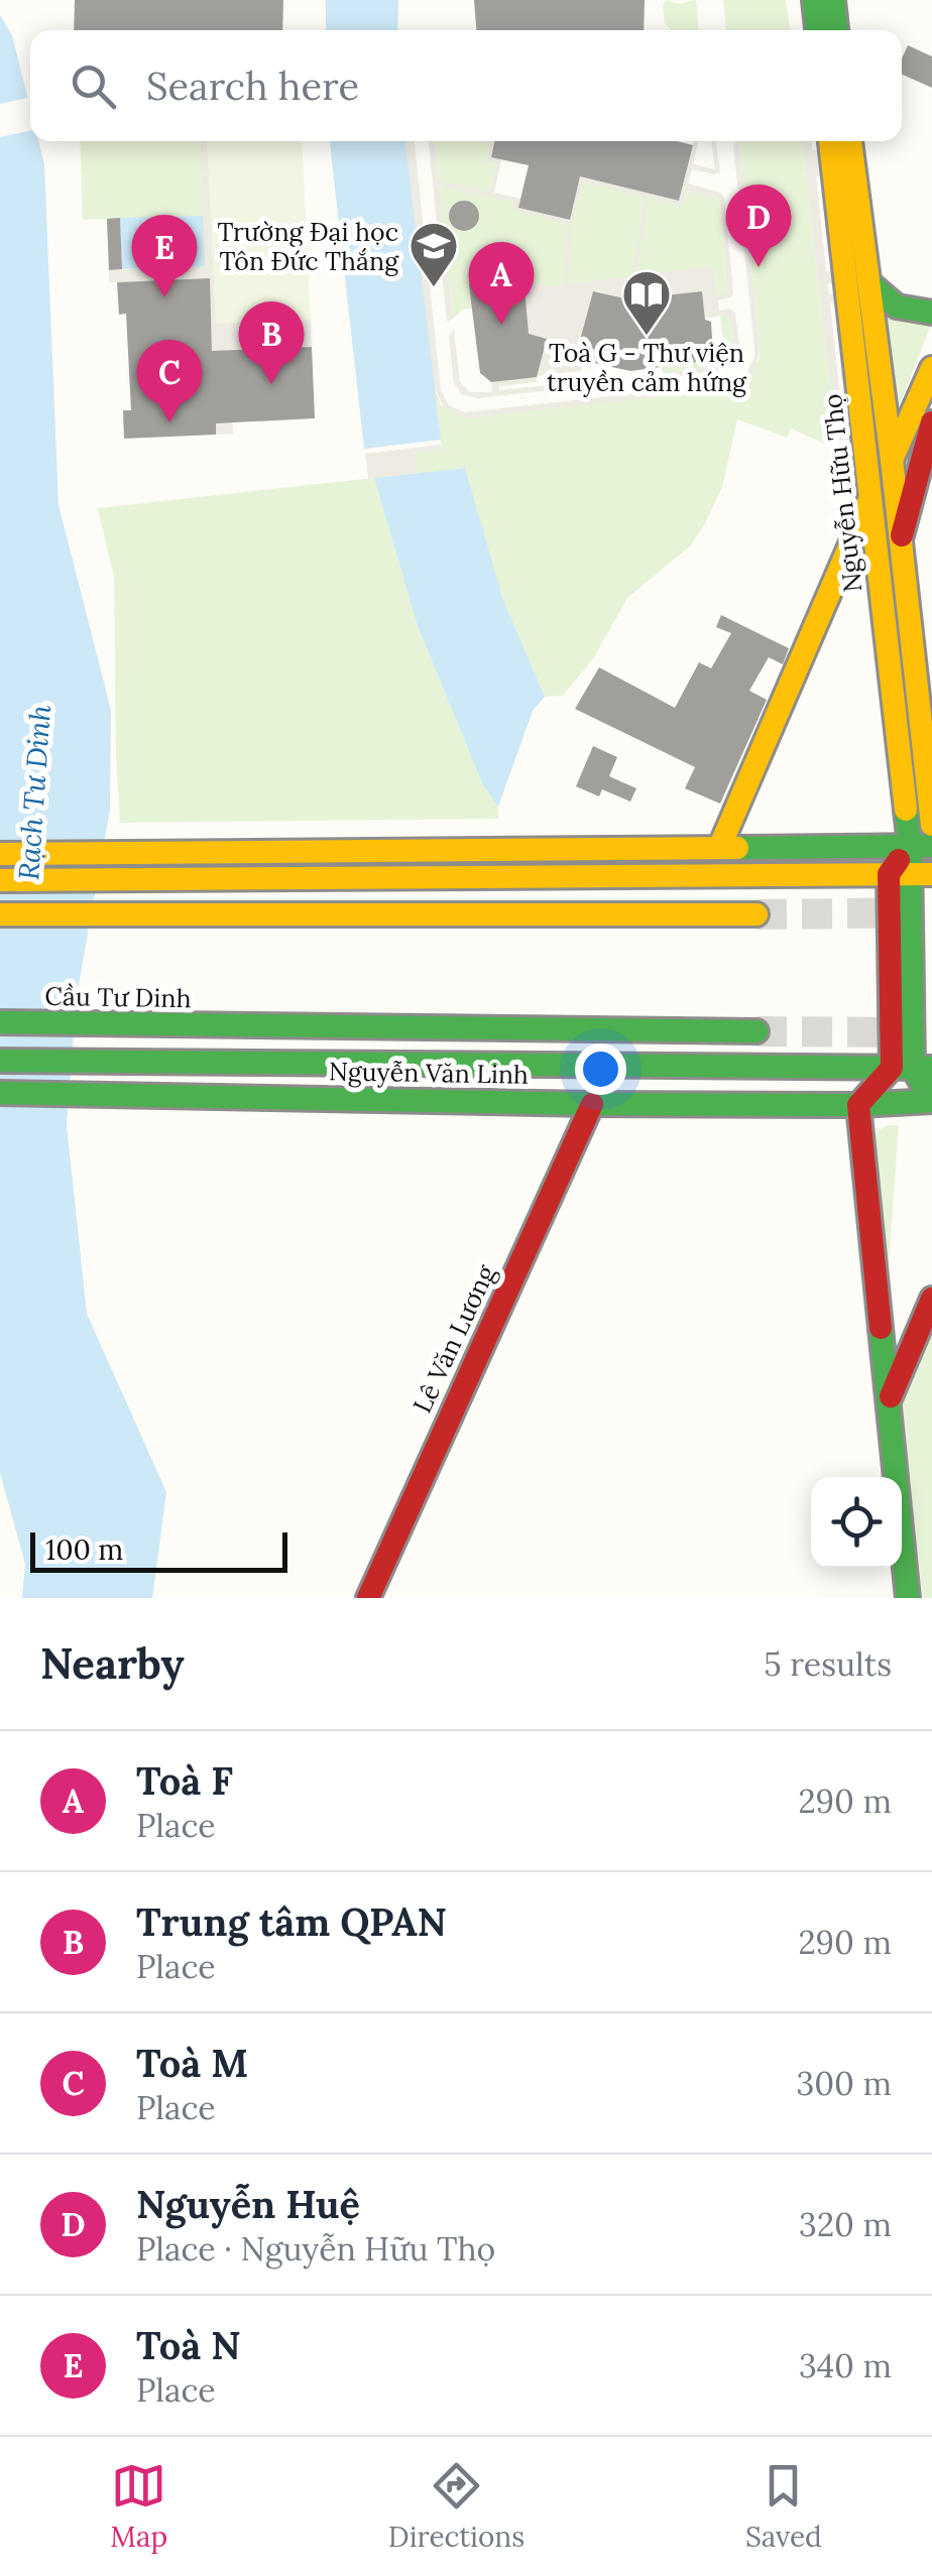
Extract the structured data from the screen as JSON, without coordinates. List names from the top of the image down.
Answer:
{
  "streets": {
    "main road": [
      "Nguyễn Hữu Thọ",
      "Cầu Tư Dinh",
      "Nguyễn Văn Linh",
      "Lê Văn Lương"
    ]
  },
  "crossings": [
    ["Nguyễn Hữu Thọ", "Nguyễn Văn Linh"],
    ["Nguyễn Văn Linh", "Lê Văn Lương"]
  ],
  "water": ["Rạch Tư Dinh"],
  "places": {
    "school or university": ["Trường Đại học Tôn Đức Thắng"],
    "library": ["Toà G - Thư viện truyền cảm hứng"]
  },
  "scale_bar": "100 m",
  "page": {
    "search": "Search here",
    "pins": [
      "D",
      "E",
      "A",
      "B",
      "C"
    ],
    "scale": "100 m",
    "heading": ["Nearby", "5 results"],
    "list": [
      {
        "mark": "A",
        "name": "Toà F",
        "note": "Place",
        "value": "290 m"
      },
      {
        "mark": "B",
        "name": "Trung tâm QPAN",
        "note": "Place",
        "value": "290 m"
      },
      {
        "mark": "C",
        "name": "Toà M",
        "note": "Place",
        "value": "300 m"
      },
      {
        "mark": "D",
        "name": "Nguyễn Huệ",
        "note": "Place · Nguyễn Hữu Thọ",
        "value": "320 m"
      },
      {
        "mark": "E",
        "name": "Toà N",
        "note": "Place",
        "value": "340 m"
      }
    ],
    "nav": ["Map", "Directions", "Saved"]
  }
}
